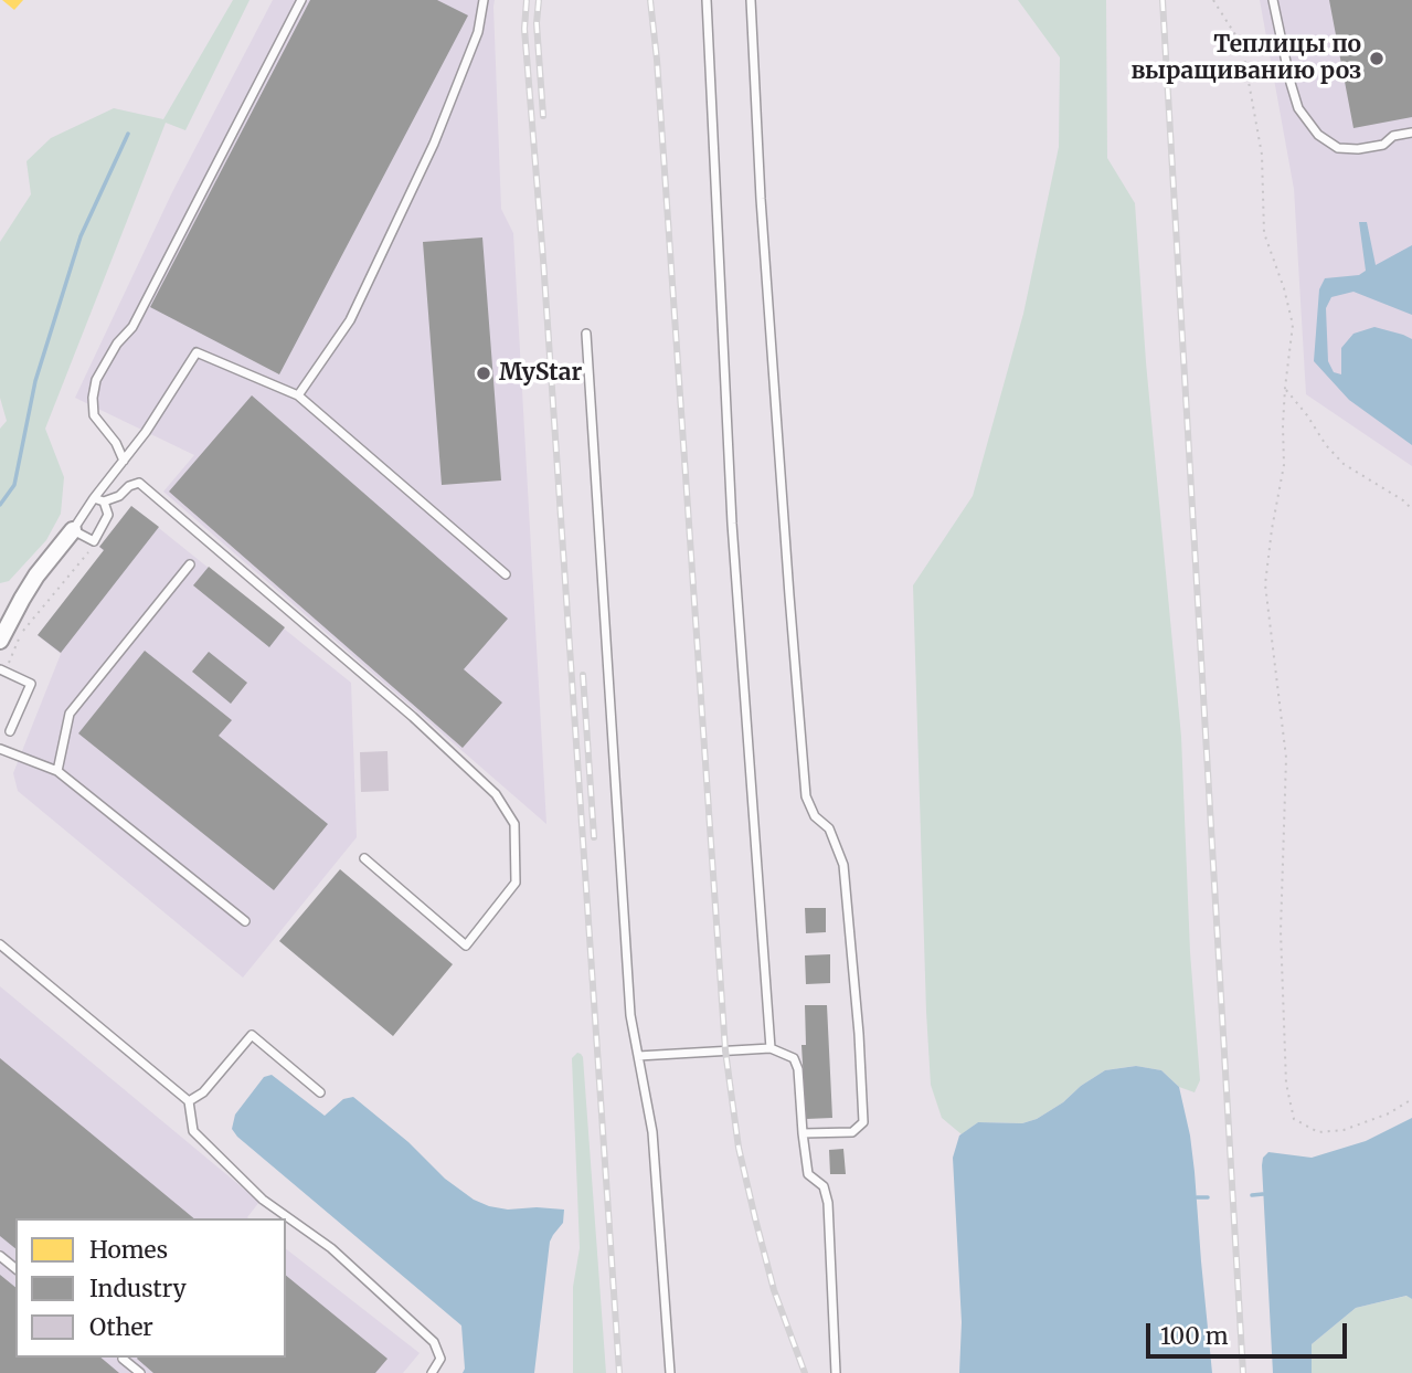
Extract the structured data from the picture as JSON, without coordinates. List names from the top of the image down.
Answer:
{
  "places": ["Теплицы по выращиванию роз", "MyStar"],
  "legend": ["Homes", "Industry", "Other"],
  "scale_bar": "100 m"
}
